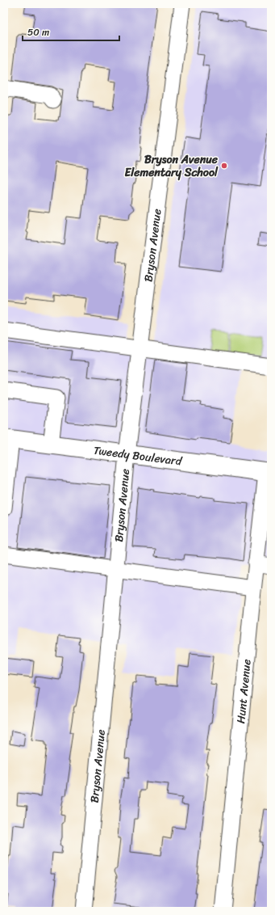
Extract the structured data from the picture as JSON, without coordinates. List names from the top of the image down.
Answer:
{
  "streets": {
    "main road": ["Tweedy Boulevard"],
    "street": ["Bryson Avenue", "Hunt Avenue"]
  },
  "crossings": [
    ["Bryson Avenue", "Tweedy Boulevard"],
    ["Tweedy Boulevard", "Hunt Avenue"]
  ],
  "places": ["Bryson Avenue Elementary School"],
  "scale_bar": "50 m"
}
